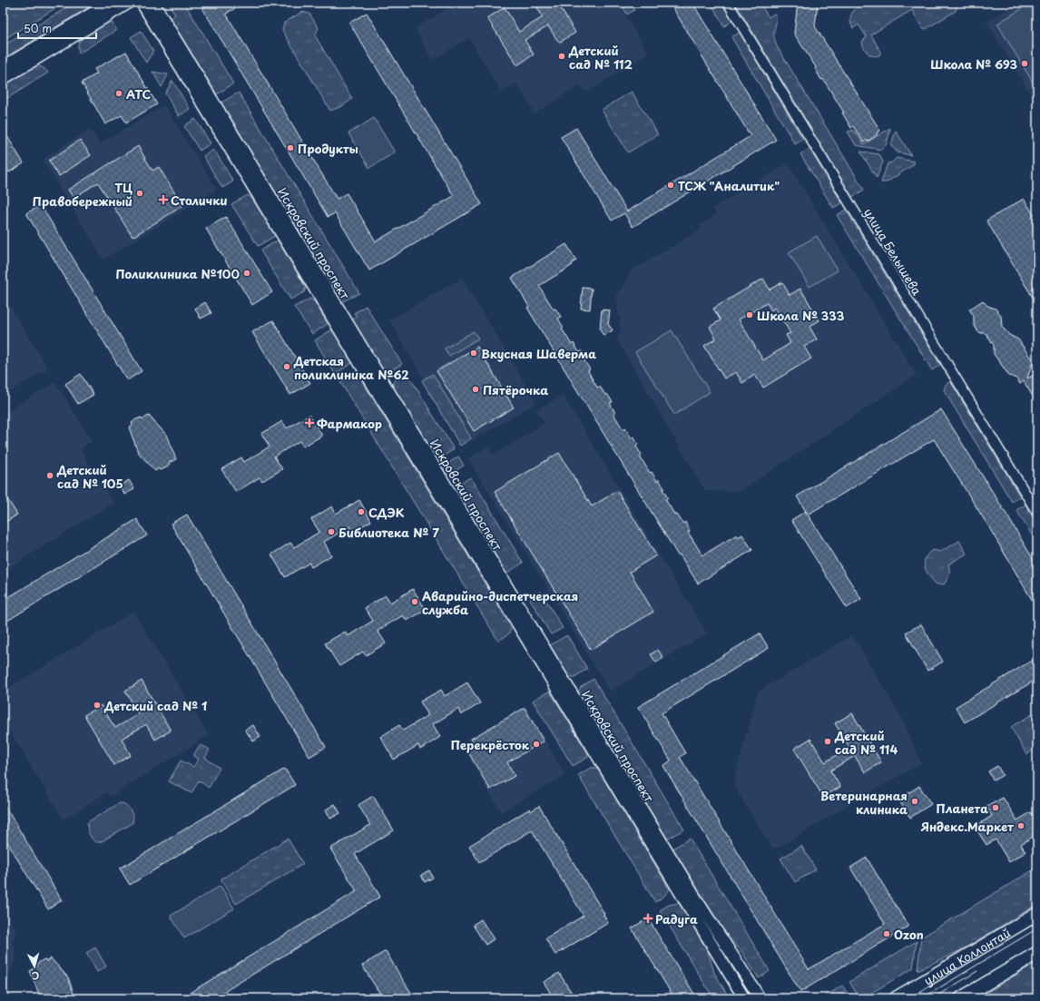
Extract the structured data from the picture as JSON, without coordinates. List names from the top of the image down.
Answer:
{
  "streets": {
    "main road": ["улица Коллонтай"],
    "street": ["Искровский проспект", "улица Белышева"]
  },
  "places": {
    "other": [
      "Детский сад № 112",
      "Школа № 693",
      "АТС",
      "Продукты",
      "ТСЖ \"Аналитик\"",
      "ТЦ Правобережный",
      "Поликлиника №100",
      "Школа № 333",
      "Вкусная Шаверма",
      "Детская поликлиника №62",
      "Пятёрочка",
      "Детский сад № 105",
      "СДЭК",
      "Библиотека № 7",
      "Аварийно-диспетчерская служба",
      "Детский сад № 1",
      "Детский сад № 114",
      "Перекрёсток",
      "Ветеринарная клиника",
      "Планета",
      "Яндекс.Маркет",
      "Ozon"
    ],
    "health": ["Столички", "Фармакор", "Радуга"]
  },
  "scale_bar": "50 m",
  "north": "bottom"
}
